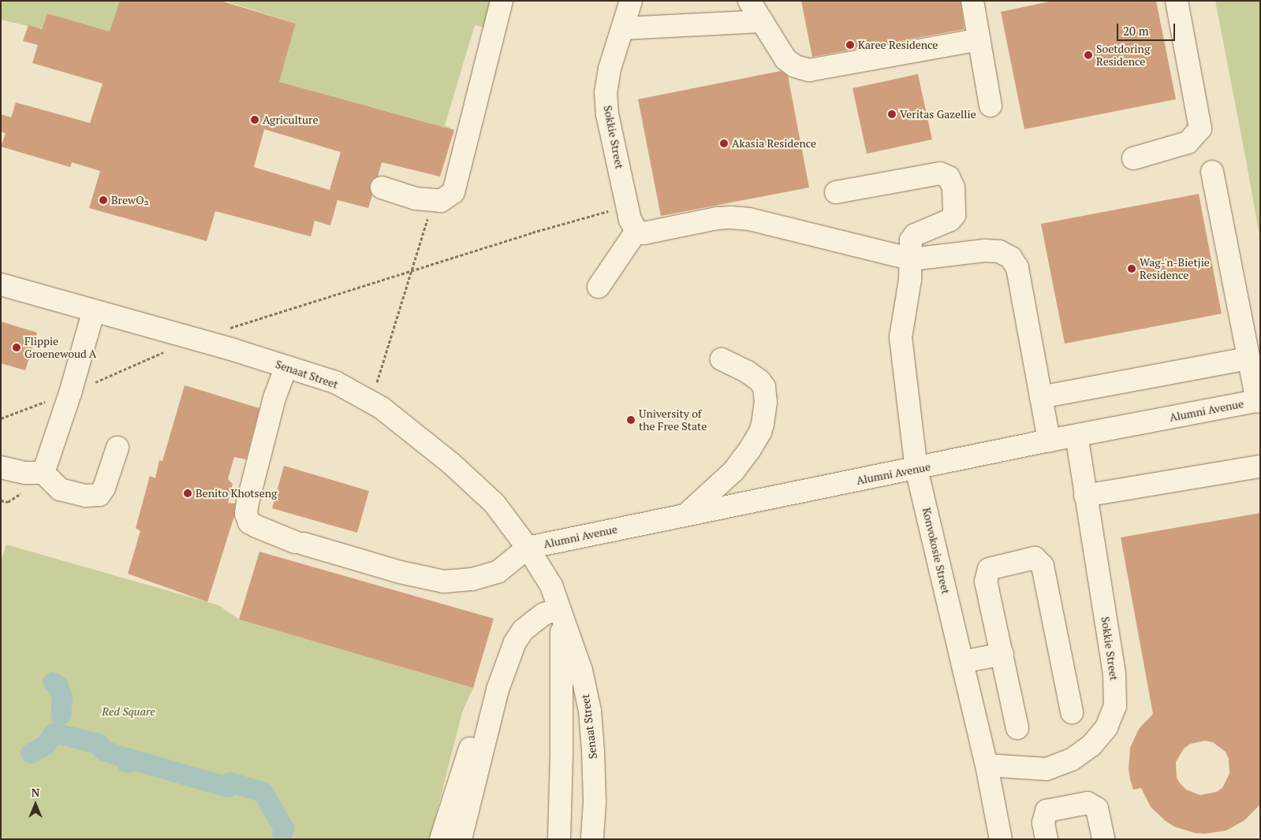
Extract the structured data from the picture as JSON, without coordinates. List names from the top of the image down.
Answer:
{
  "streets": {
    "lane": [
      "Sokkie Street",
      "Senaat Street",
      "Alumni Avenue",
      "Konvokosie Street"
    ]
  },
  "crossings": [
    ["Sokkie Street", "Alumni Avenue"],
    ["Sokkie Street", "Konvokosie Street"],
    ["Senaat Street", "Alumni Avenue"],
    ["Alumni Avenue", "Konvokosie Street"]
  ],
  "parks": ["Red Square"],
  "places": [
    "Karee Residence",
    "Soetdoring Residence",
    "Veritas Gazellie",
    "Agriculture",
    "Akasia Residence",
    "BrewO₂",
    "Wag-'n-Bietjie Residence",
    "Flippie Groenewoud A",
    "University of the Free State",
    "Benito Khotseng"
  ],
  "scale_bar": "20 m",
  "north": "top"
}
